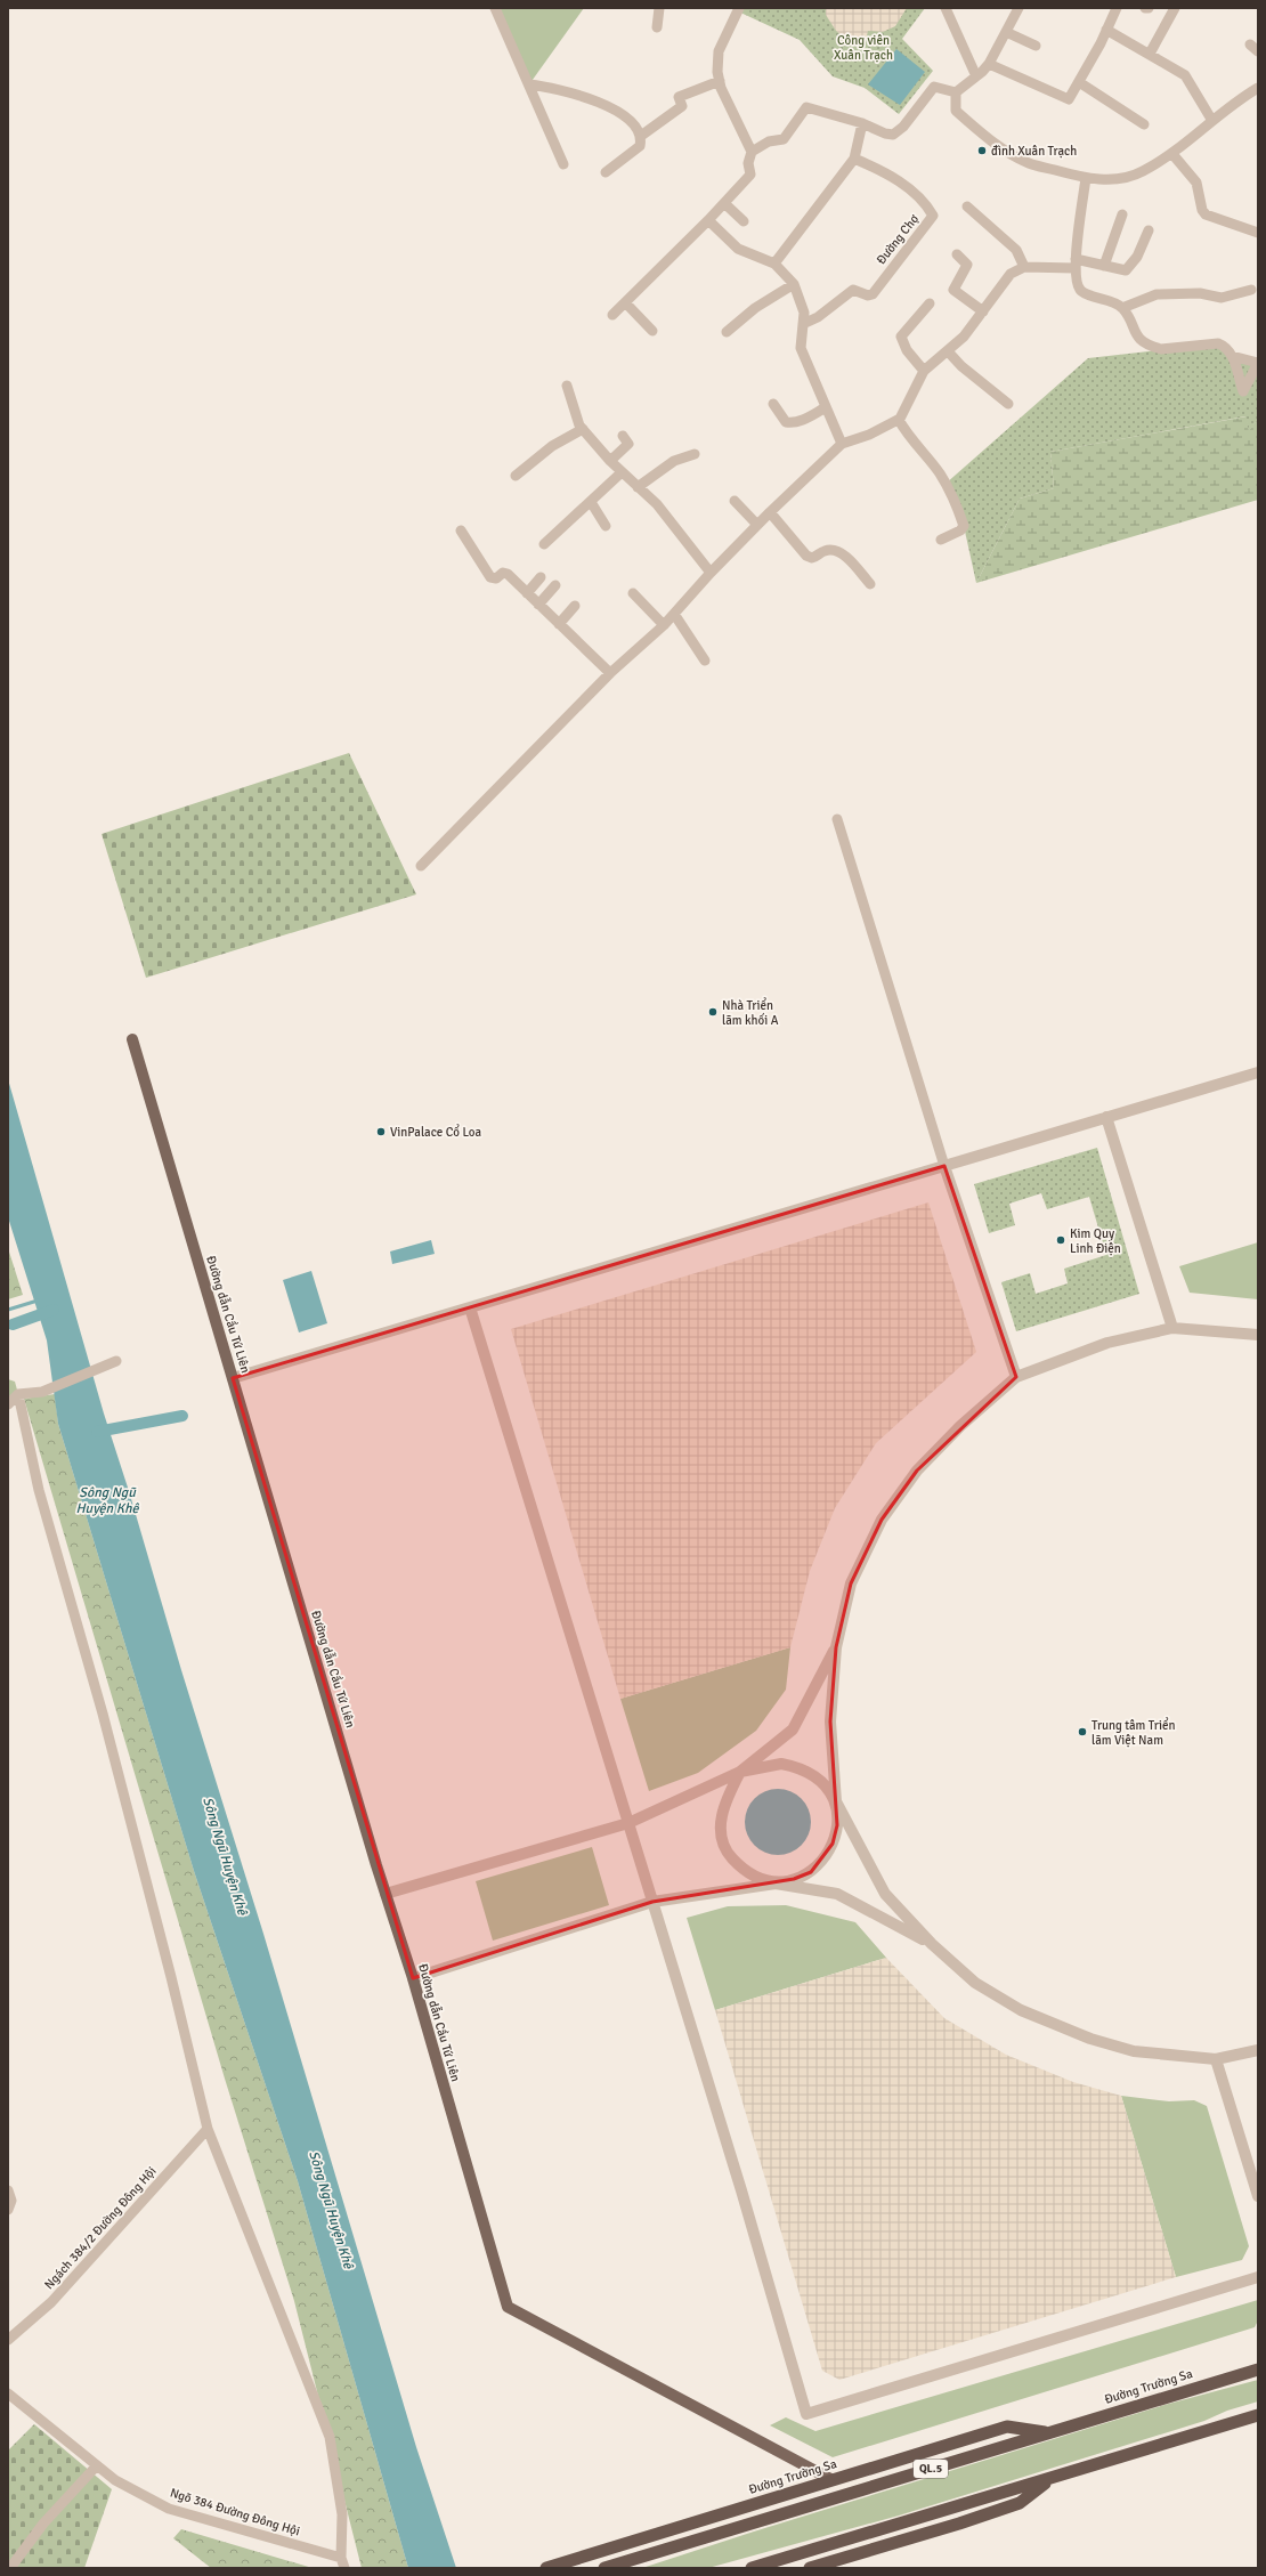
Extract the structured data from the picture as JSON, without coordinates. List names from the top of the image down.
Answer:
{
  "streets": {
    "highway": ["Đường Trường Sa", "QL.5"],
    "main road": ["Đường dẫn Cầu Tứ Liên"],
    "street": ["Đường Chợ", "Ngách 384/2 Đường Đông Hội", "Ngõ 384 Đường Đông Hội"]
  },
  "crossings": [
    ["Đường dẫn Cầu Tứ Liên", "Đường Trường Sa"]
  ],
  "water": ["Sông Ngũ Huyện Khê"],
  "parks": ["Công viên Xuân Trạch"],
  "places": [
    "đình Xuân Trạch",
    "Nhà Triển lãm khối A",
    "VinPalace Cổ Loa",
    "Kim Quy Linh Điện",
    "Trung tâm Triển lãm Việt Nam"
  ]
}
